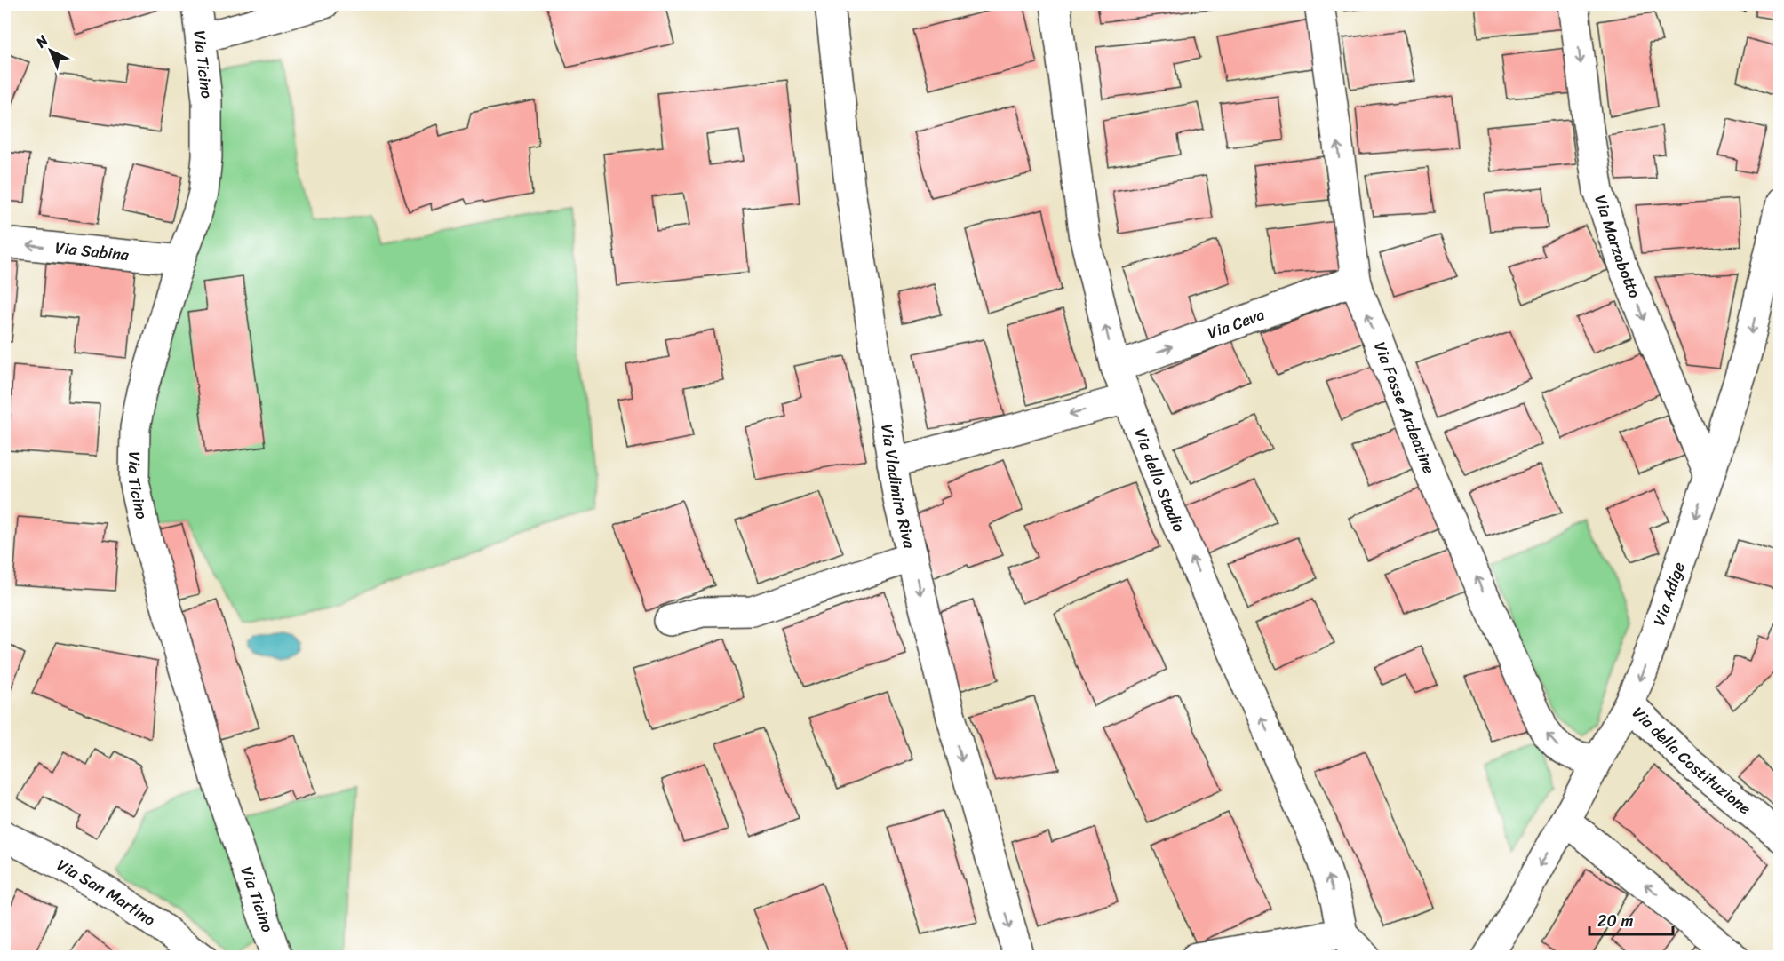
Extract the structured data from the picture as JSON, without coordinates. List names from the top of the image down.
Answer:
{
  "streets": {
    "street": [
      "Via Ticino",
      "Via Marzabotto",
      "Via Sabina",
      "Via Ceva",
      "Via Fosse Ardeatine",
      "Via dello Stadio",
      "Via Vladimiro Riva",
      "Via Adige",
      "Via della Costituzione",
      "Via San Martino"
    ]
  },
  "crossings": [
    ["Via Ticino", "Via Sabina"],
    ["Via Marzabotto", "Via Adige"],
    ["Via Ceva", "Via Fosse Ardeatine"],
    ["Via Ceva", "Via dello Stadio"],
    ["Via Fosse Ardeatine", "Via Adige"],
    ["Via Adige", "Via della Costituzione"]
  ],
  "one_way": [
    "Via Marzabotto",
    "Via Sabina",
    "Via Ceva",
    "Via Fosse Ardeatine",
    "Via dello Stadio",
    "Via Vladimiro Riva",
    "Via Adige"
  ],
  "scale_bar": "20 m",
  "north": "top left"
}
